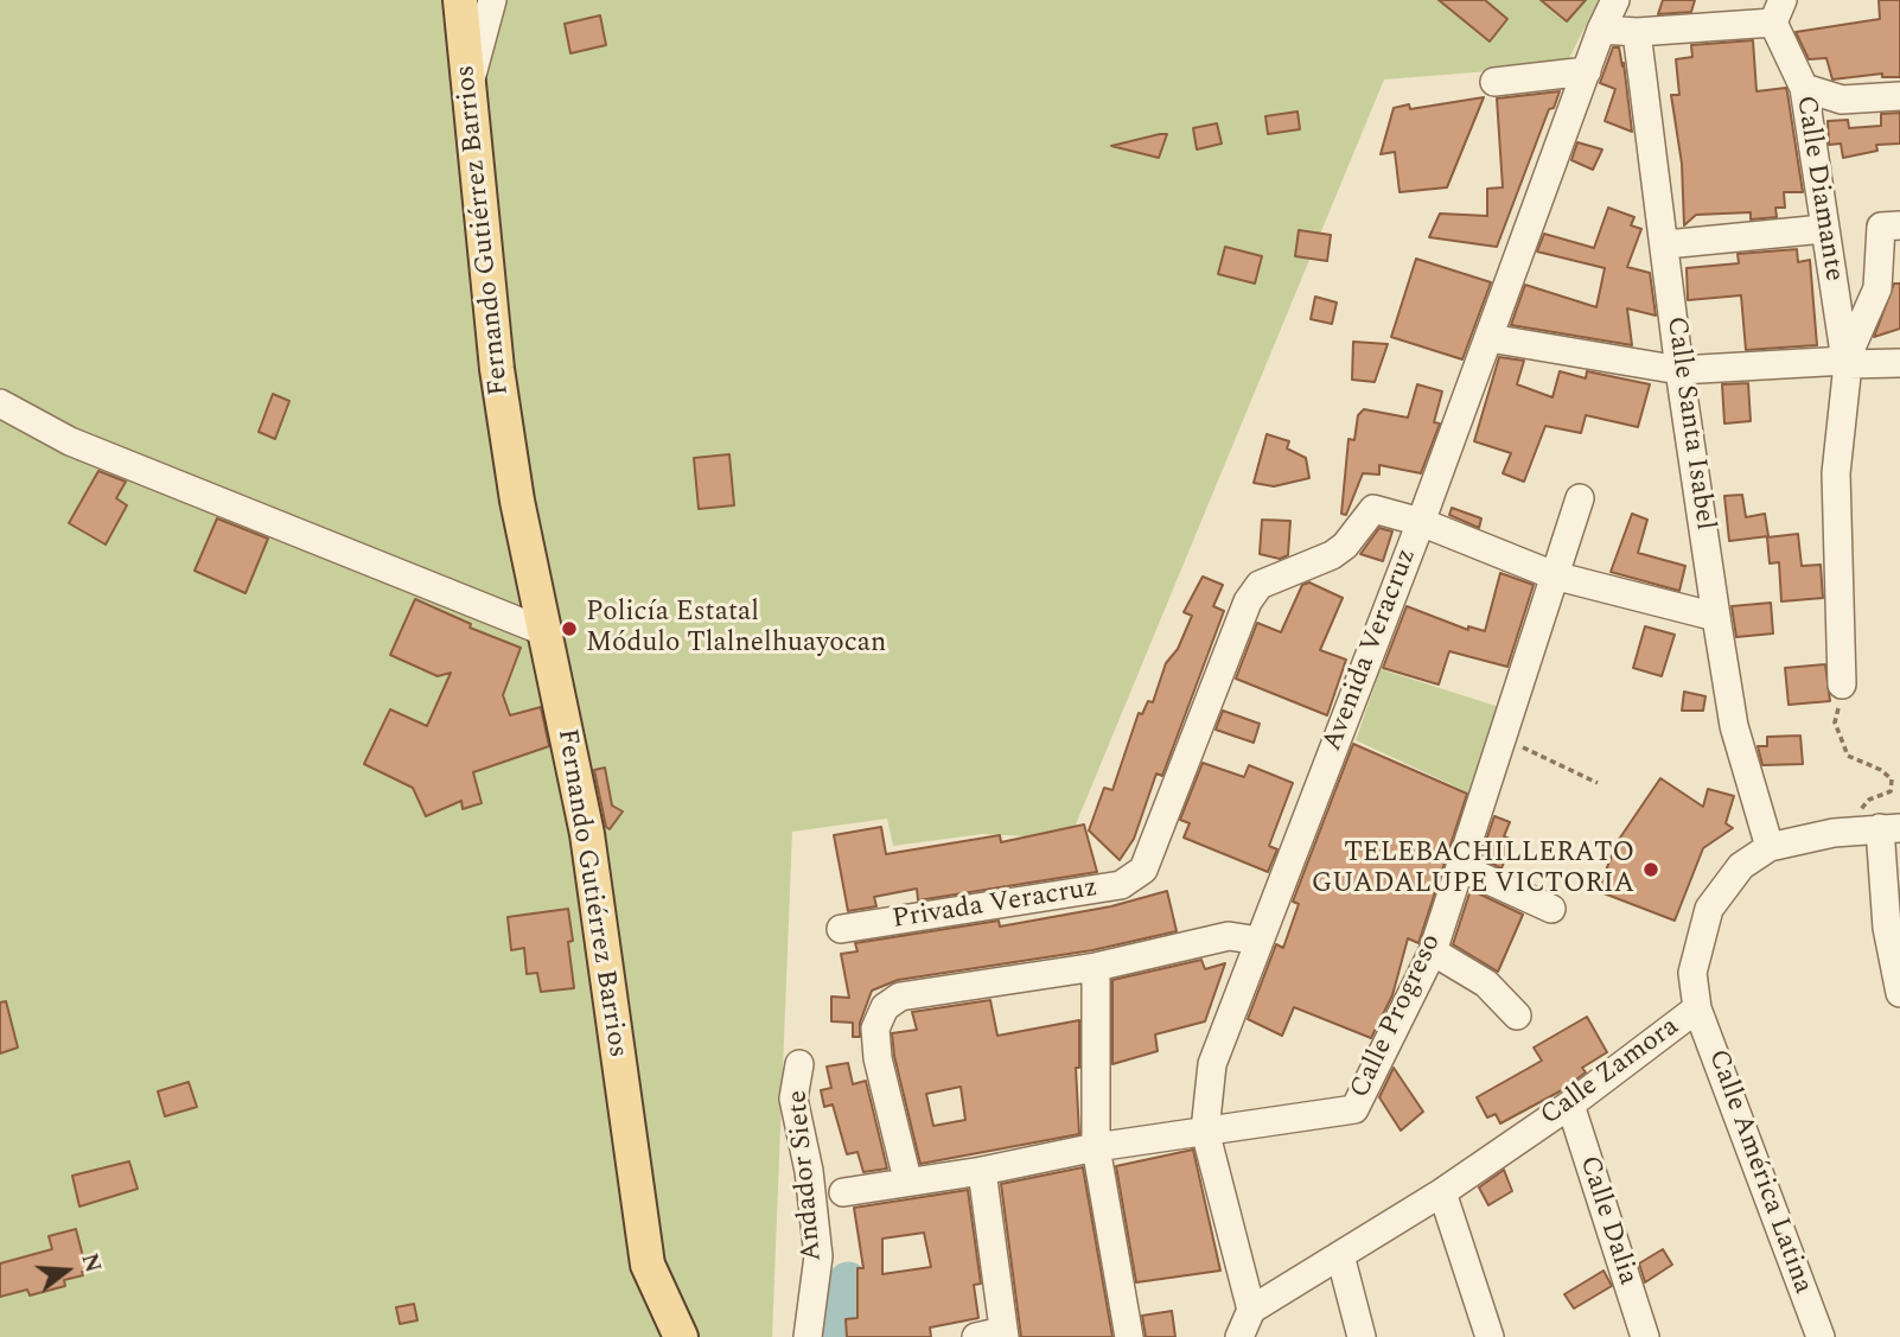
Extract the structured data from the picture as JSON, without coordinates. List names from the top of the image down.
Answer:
{
  "streets": {
    "main road": ["Fernando Gutiérrez Barrios"],
    "street": [
      "Calle Diamante",
      "Calle Santa Isabel",
      "Avenida Veracruz",
      "Privada Veracruz",
      "Calle Progreso",
      "Calle Zamora",
      "Calle América Latina",
      "Andador Siete",
      "Calle Dalia"
    ]
  },
  "crossings": [
    ["Calle Santa Isabel", "Calle Zamora"],
    ["Avenida Veracruz", "Privada Veracruz"],
    ["Avenida Veracruz", "Calle Progreso"],
    ["Avenida Veracruz", "Calle Zamora"],
    ["Calle Zamora", "Calle América Latina"],
    ["Calle Zamora", "Calle Dalia"]
  ],
  "places": ["Policía Estatal Módulo Tlalnelhuayocan", "TELEBACHILLERATO GUADALUPE VICTORIA"],
  "north": "right"
}
